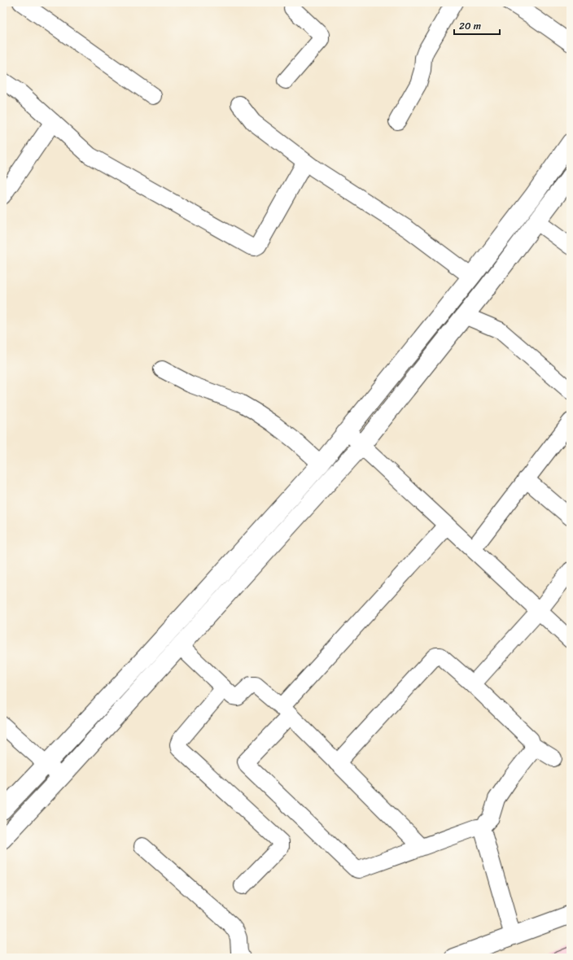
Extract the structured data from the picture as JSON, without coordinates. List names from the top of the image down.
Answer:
{
  "scale_bar": "20 m"
}
